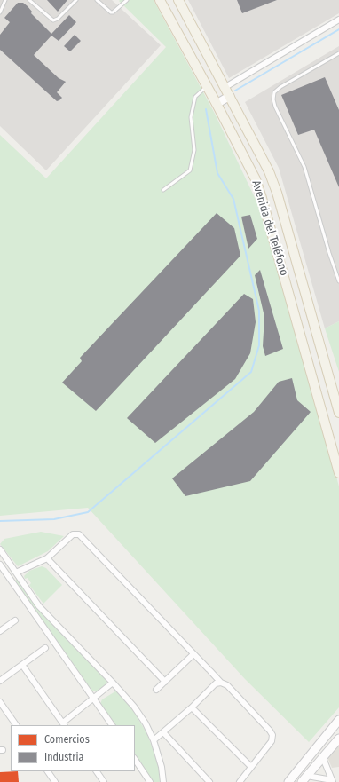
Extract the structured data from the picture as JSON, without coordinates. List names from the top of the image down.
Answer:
{
  "streets": {
    "main road": ["Avenida del Teléfono"]
  },
  "legend": ["Comercios", "Industria"]
}
